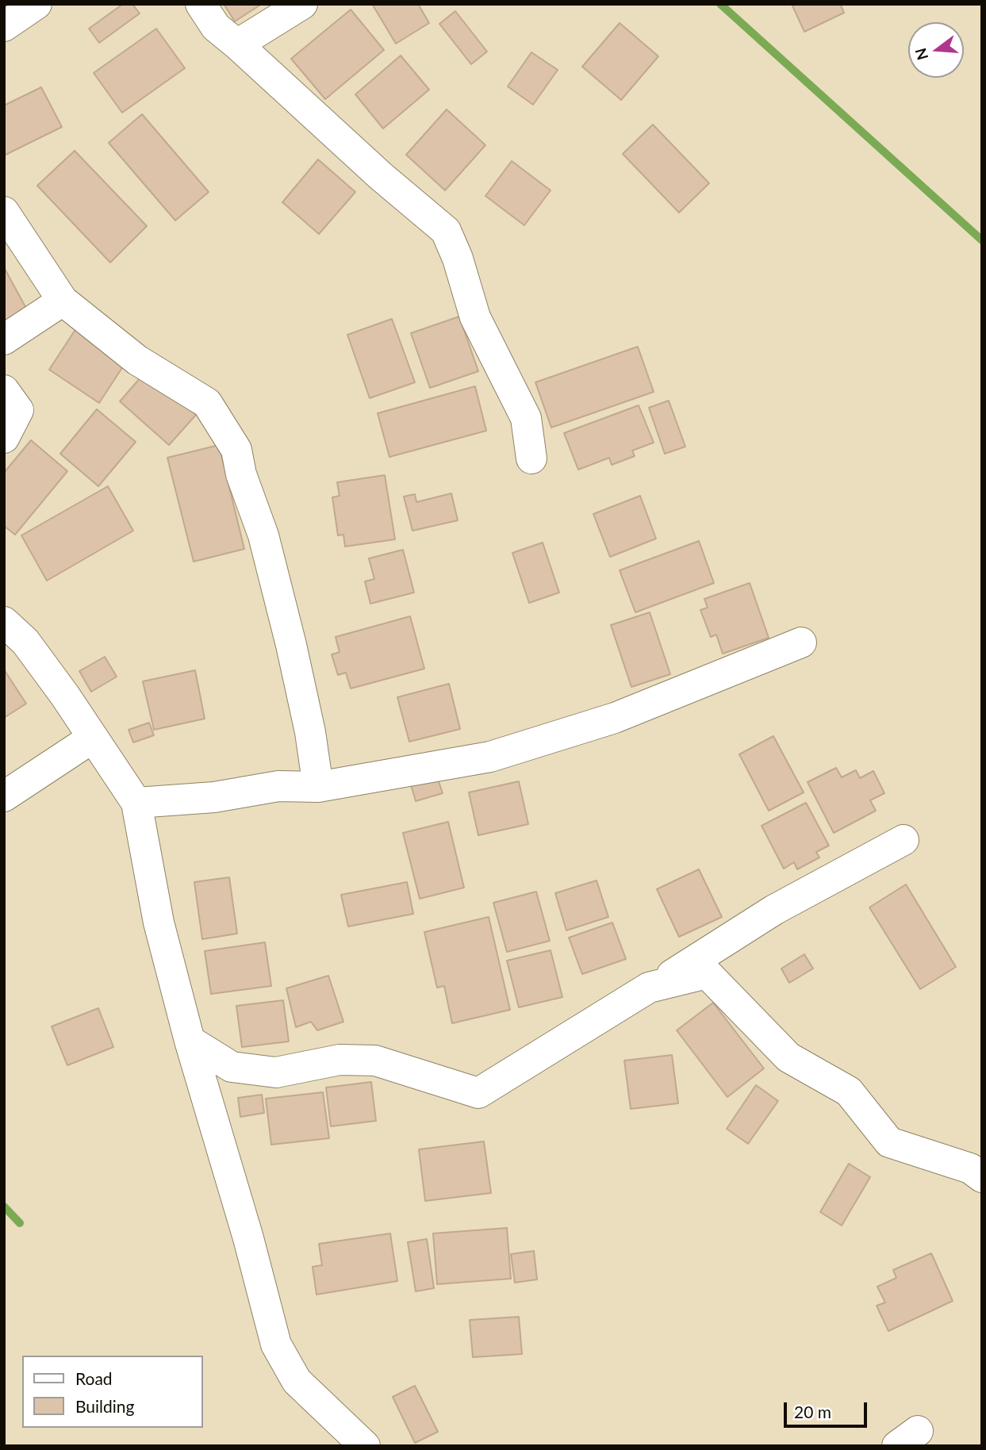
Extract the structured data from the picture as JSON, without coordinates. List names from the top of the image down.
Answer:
{
  "legend": ["Road", "Building"],
  "scale_bar": "20 m",
  "north": "left"
}
